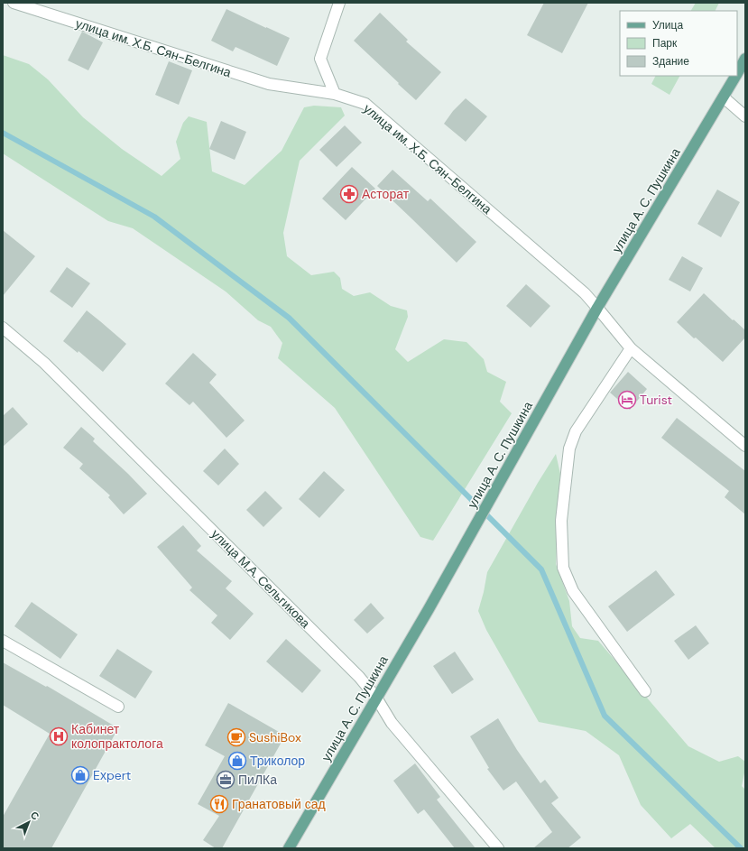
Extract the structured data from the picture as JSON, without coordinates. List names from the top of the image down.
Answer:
{
  "streets": {
    "main road": ["улица А. С. Пушкина"],
    "street": ["улица им. Х.Б. Сян-Белгина", "улица М.А. Сельгикова"]
  },
  "crossings": [
    ["улица им. Х.Б. Сян-Белгина", "улица А. С. Пушкина"],
    ["улица А. С. Пушкина", "улица М.А. Сельгикова"]
  ],
  "places": {
    "pharmacy": ["Асторат"],
    "hotel": ["Turist"],
    "hospital": ["Кабинет колопрактолога"],
    "cafe": ["SushiBox"],
    "shop": ["Триколор", "Eхpert"],
    "office": ["ПиЛКа"],
    "restaurant": ["Гранатовый сад"]
  },
  "legend": ["Улица", "Парк", "Здание"],
  "north": "top right"
}
